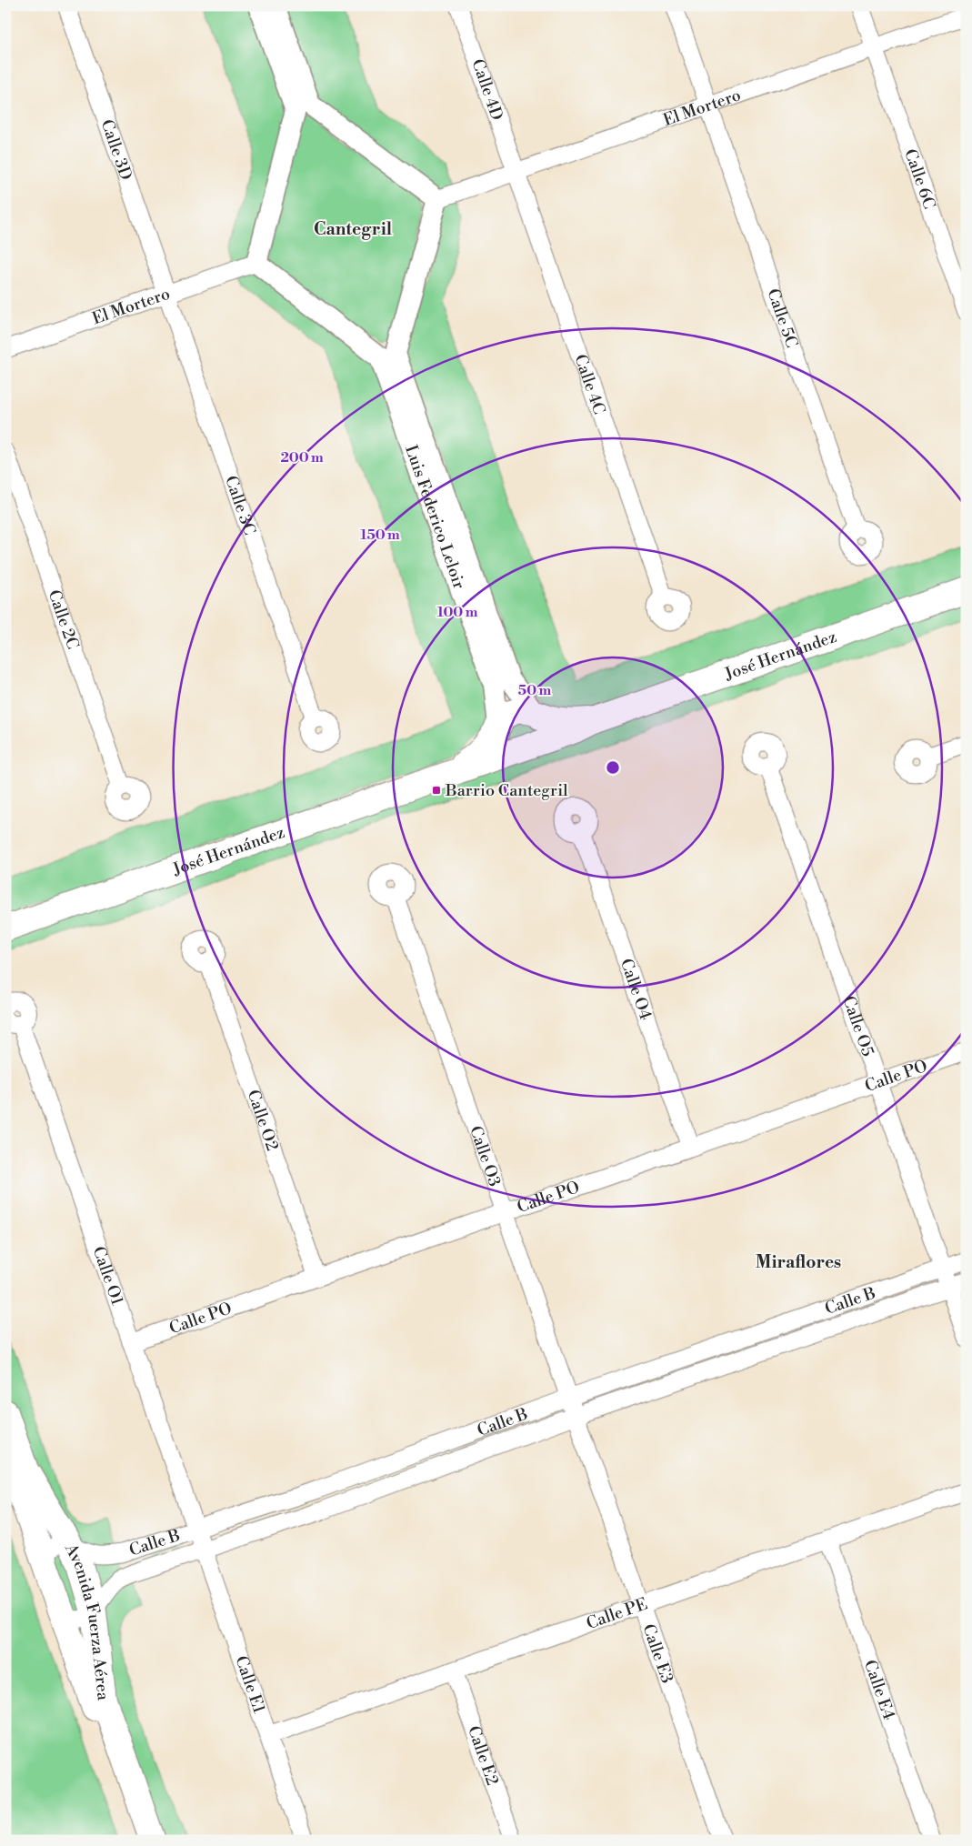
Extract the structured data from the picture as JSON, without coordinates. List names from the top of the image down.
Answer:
{
  "streets": {
    "main road": ["José Hernández", "Avenida Fuerza Aérea"],
    "street": [
      "Calle 4D",
      "El Mortero",
      "Calle 3D",
      "Calle 6C",
      "Calle 5C",
      "Calle 4C",
      "Calle 3C",
      "Luis Federico Leloir",
      "Calle 2C",
      "Calle O4",
      "Calle O5",
      "Calle PO",
      "Calle O2",
      "Calle O3",
      "Calle O1",
      "Calle B",
      "Calle PE",
      "Calle E3",
      "Calle E1",
      "Calle E4",
      "Calle E2"
    ]
  },
  "crossings": [
    ["Calle 4D", "El Mortero"],
    ["Calle 4D", "Calle 4C"],
    ["El Mortero", "Calle 3D"],
    ["El Mortero", "Calle 6C"],
    ["El Mortero", "Calle 5C"],
    ["El Mortero", "Calle 4C"],
    ["El Mortero", "Calle 3C"],
    ["Calle 3D", "Calle 3C"],
    ["Luis Federico Leloir", "José Hernández"],
    ["Calle O4", "Calle PO"],
    ["Calle O5", "Calle PO"],
    ["Calle O5", "Calle B"],
    ["Calle PO", "Calle O2"],
    ["Calle PO", "Calle O3"],
    ["Calle PO", "Calle O1"],
    ["Calle O3", "Calle B"],
    ["Calle O3", "Calle E3"],
    ["Calle O1", "Calle B"],
    ["Calle O1", "Calle E1"],
    ["Calle B", "Avenida Fuerza Aérea"],
    ["Calle B", "Calle E3"],
    ["Calle B", "Calle E1"],
    ["Calle PE", "Calle E3"],
    ["Calle PE", "Calle E1"],
    ["Calle PE", "Calle E4"],
    ["Calle PE", "Calle E2"]
  ],
  "districts": ["Cantegril", "Miraflores"],
  "places": {
    "transit": ["Barrio Cantegril"]
  },
  "rings": [
    "200 m",
    "150 m",
    "100 m",
    "50 m"
  ]
}
